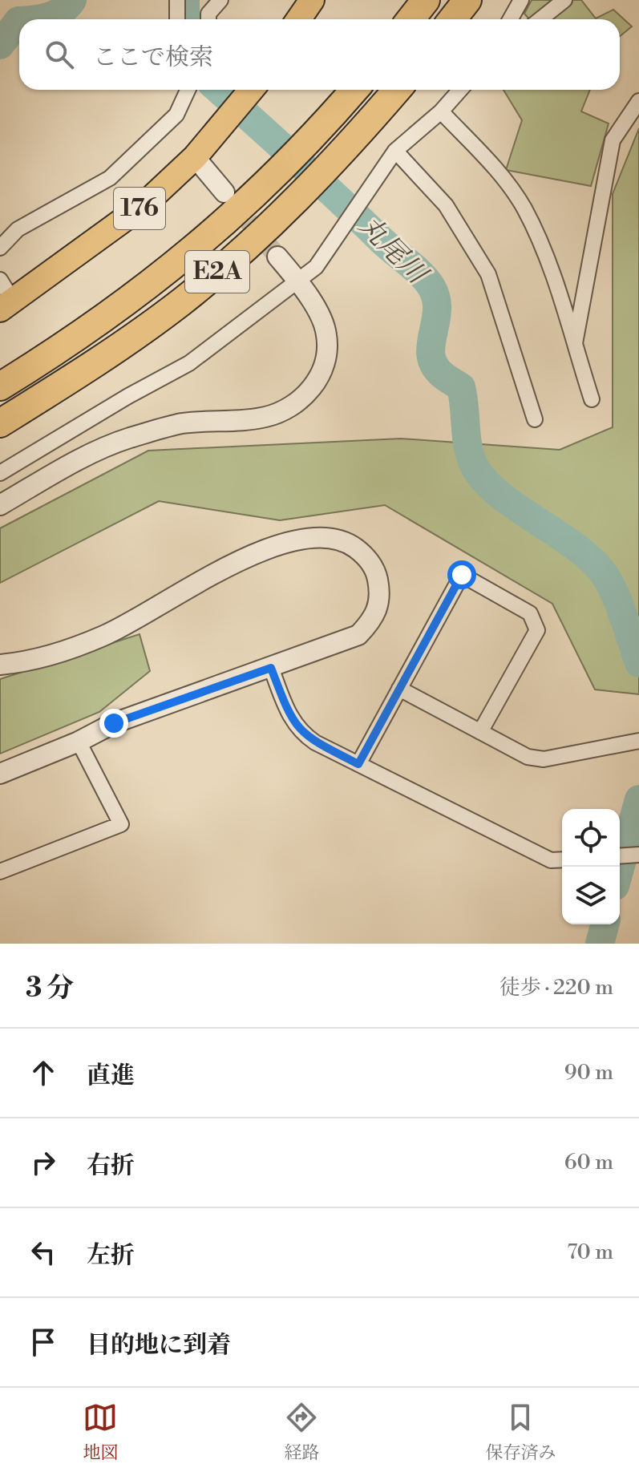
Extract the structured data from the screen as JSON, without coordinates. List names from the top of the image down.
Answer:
{
  "streets": {
    "highway": ["176", "E2A"]
  },
  "water": ["丸尾川"],
  "page": {
    "search": "ここで検索",
    "heading": ["3 分", "徒歩 · 220 m"],
    "list": [
      ["直進", "90 m"],
      ["右折", "60 m"],
      ["左折", "70 m"],
      "目的地に到着"
    ],
    "nav": ["地図", "経路", "保存済み"]
  }
}
